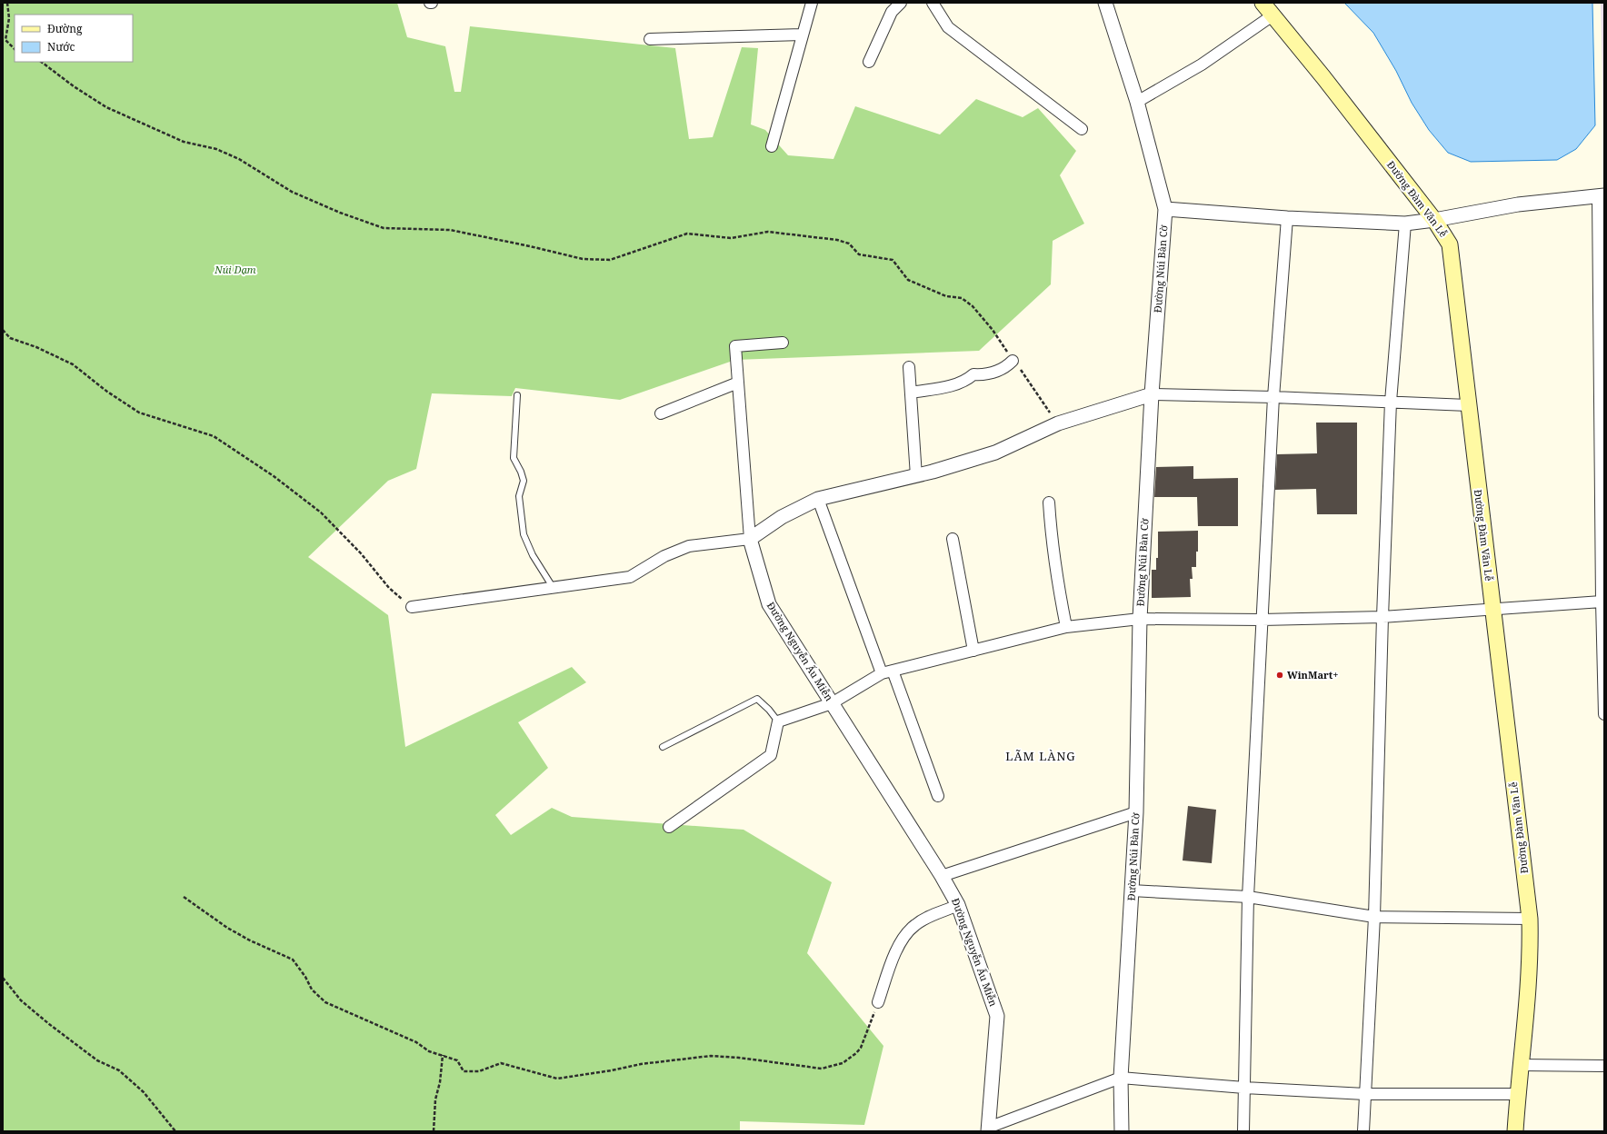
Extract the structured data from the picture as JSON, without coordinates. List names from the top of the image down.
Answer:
{
  "streets": {
    "main road": ["Đường Đàm Văn Lễ"],
    "street": ["Đường Núi Bàn Cờ", "Đường Nguyễn Ấu Miễn"]
  },
  "districts": ["LÃM LÀNG"],
  "parks": ["Núi Dạm"],
  "places": ["WinMart+"],
  "legend": ["Đường", "Nước"]
}
